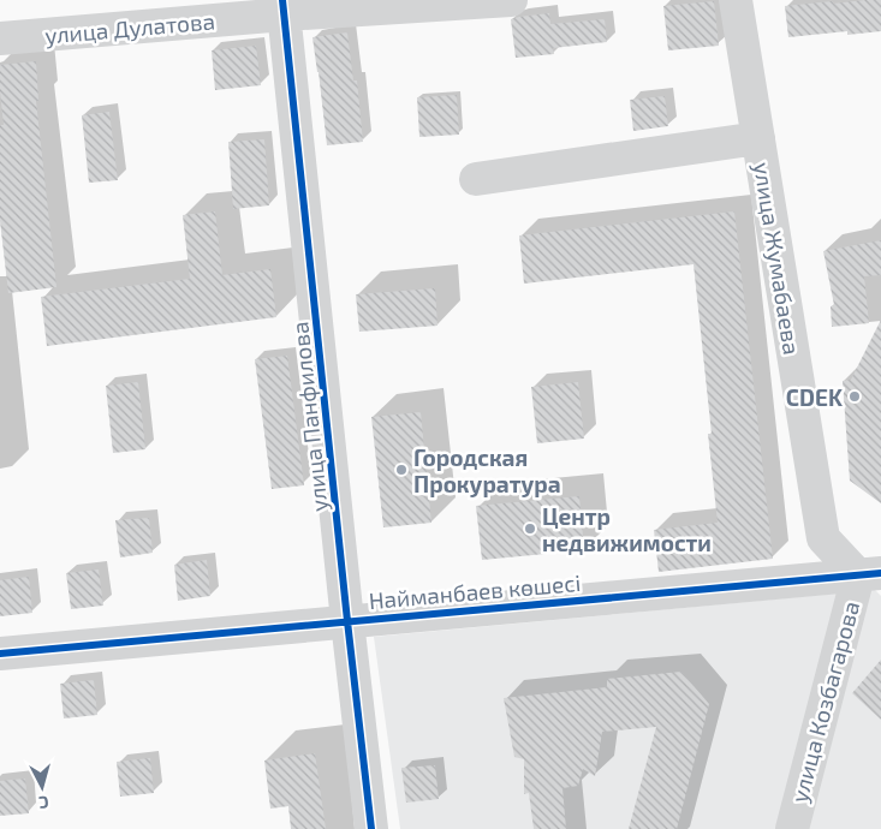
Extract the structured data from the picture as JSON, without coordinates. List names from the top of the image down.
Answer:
{
  "streets": {
    "street": [
      "улица Дулатова",
      "улица Жумабаева",
      "улица Панфилова",
      "Найманбаев көшесі",
      "улица Козбагарова"
    ]
  },
  "crossings": [
    ["улица Дулатова", "улица Панфилова"],
    ["улица Жумабаева", "Найманбаев көшесі"],
    ["улица Жумабаева", "улица Козбагарова"],
    ["улица Панфилова", "Найманбаев көшесі"],
    ["Найманбаев көшесі", "улица Козбагарова"]
  ],
  "places": ["CDEK", "Городская Прокуратура", "Центр недвижимости"],
  "north": "bottom"
}
